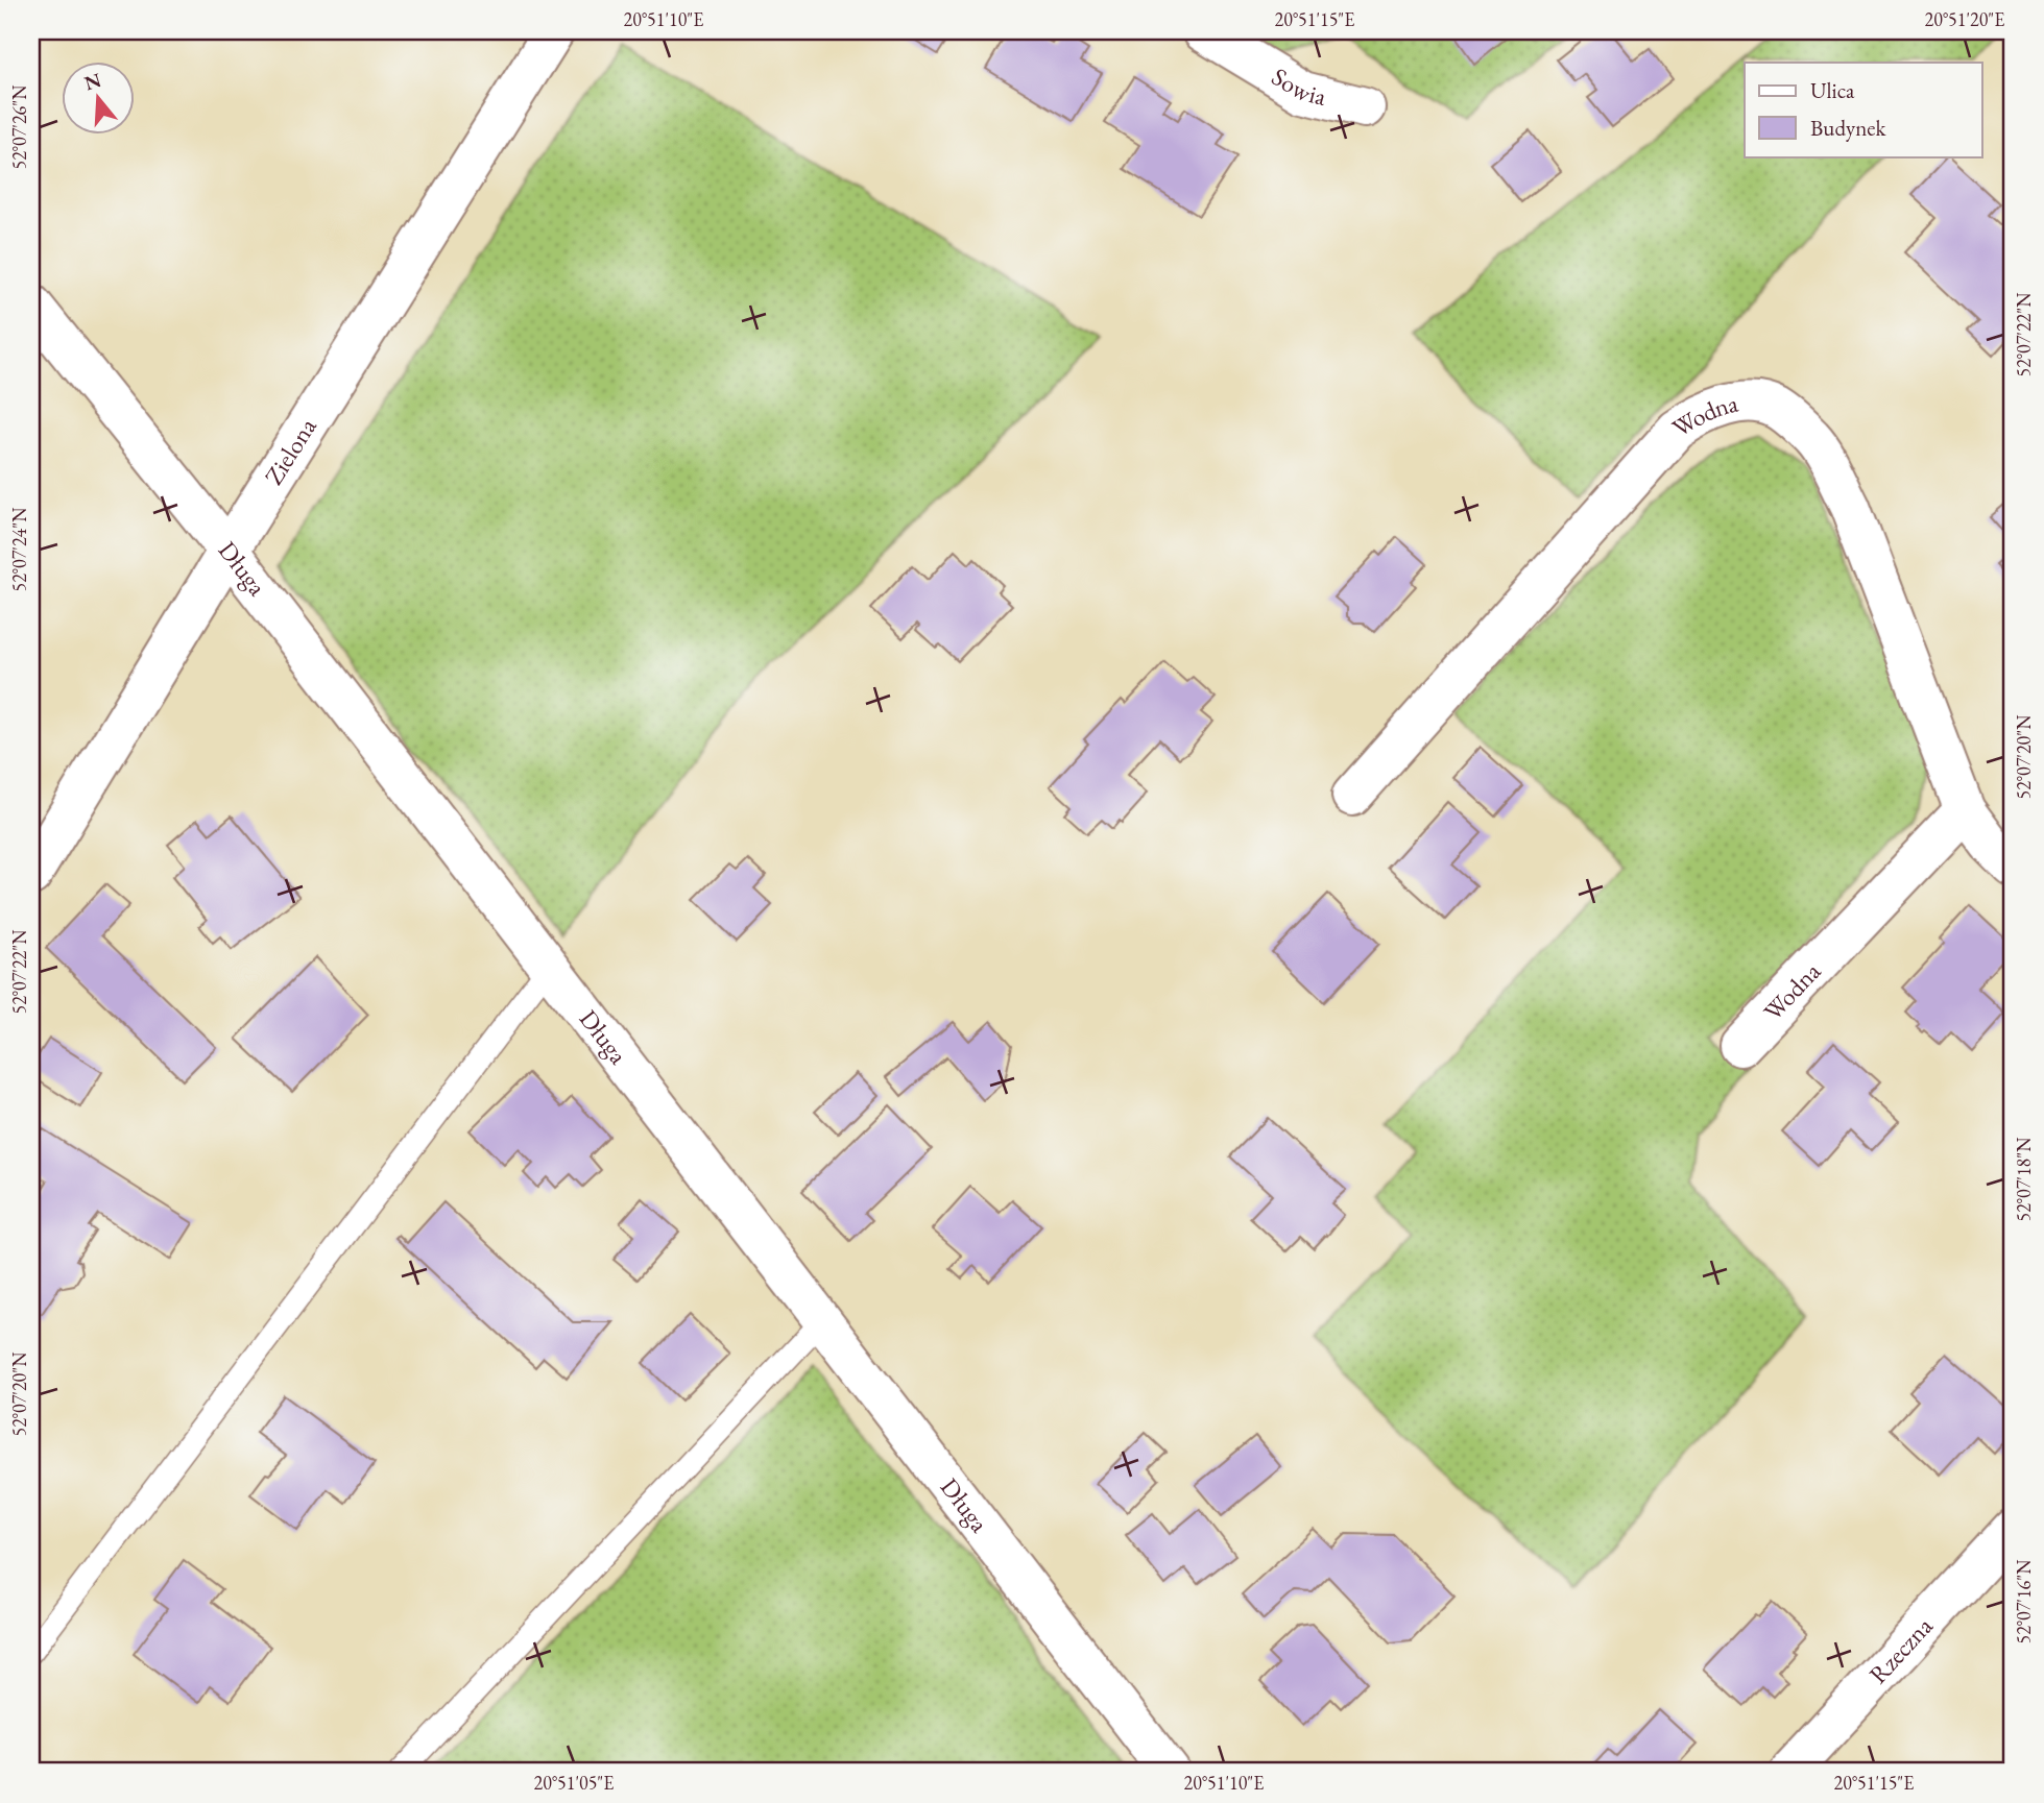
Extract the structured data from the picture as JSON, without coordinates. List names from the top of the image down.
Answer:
{
  "streets": {
    "street": [
      "Sowia",
      "Wodna",
      "Zielona",
      "Długa",
      "Rzeczna"
    ]
  },
  "crossings": [
    ["Zielona", "Długa"]
  ],
  "legend": ["Ulica", "Budynek"],
  "north": "top",
  "coordinates": [
    "20°51'10\"E",
    "20°51'15\"E",
    "20°51'20\"E",
    "52°07'26\"N",
    "52°07'22\"N",
    "52°07'24\"N",
    "52°07'20\"N",
    "52°07'18\"N",
    "52°07'16\"N",
    "20°51'05\"E"
  ]
}
